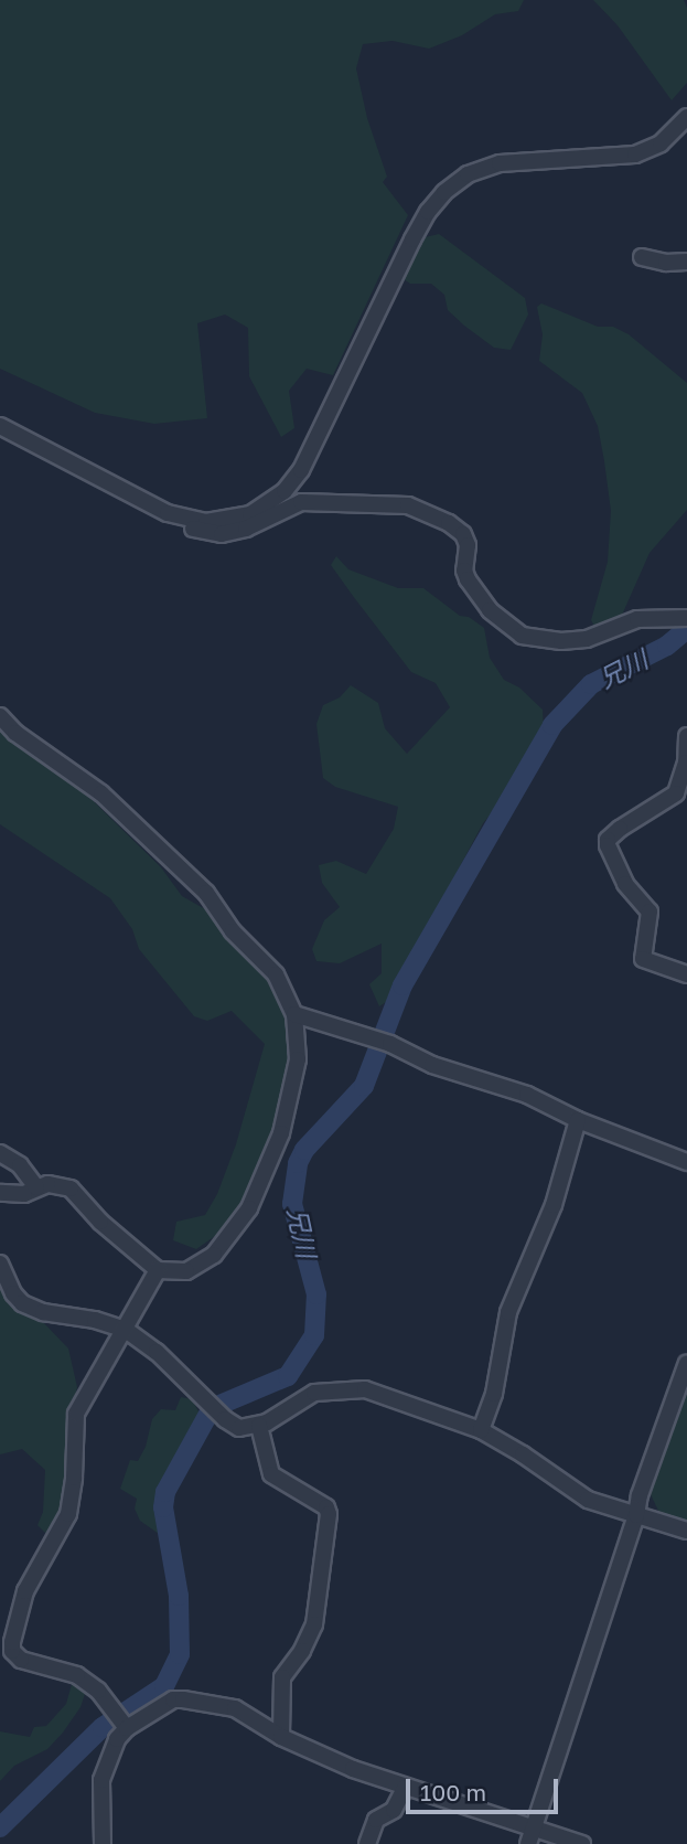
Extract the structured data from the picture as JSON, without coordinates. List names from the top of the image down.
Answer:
{
  "water": ["兄川"],
  "scale_bar": "100 m"
}
